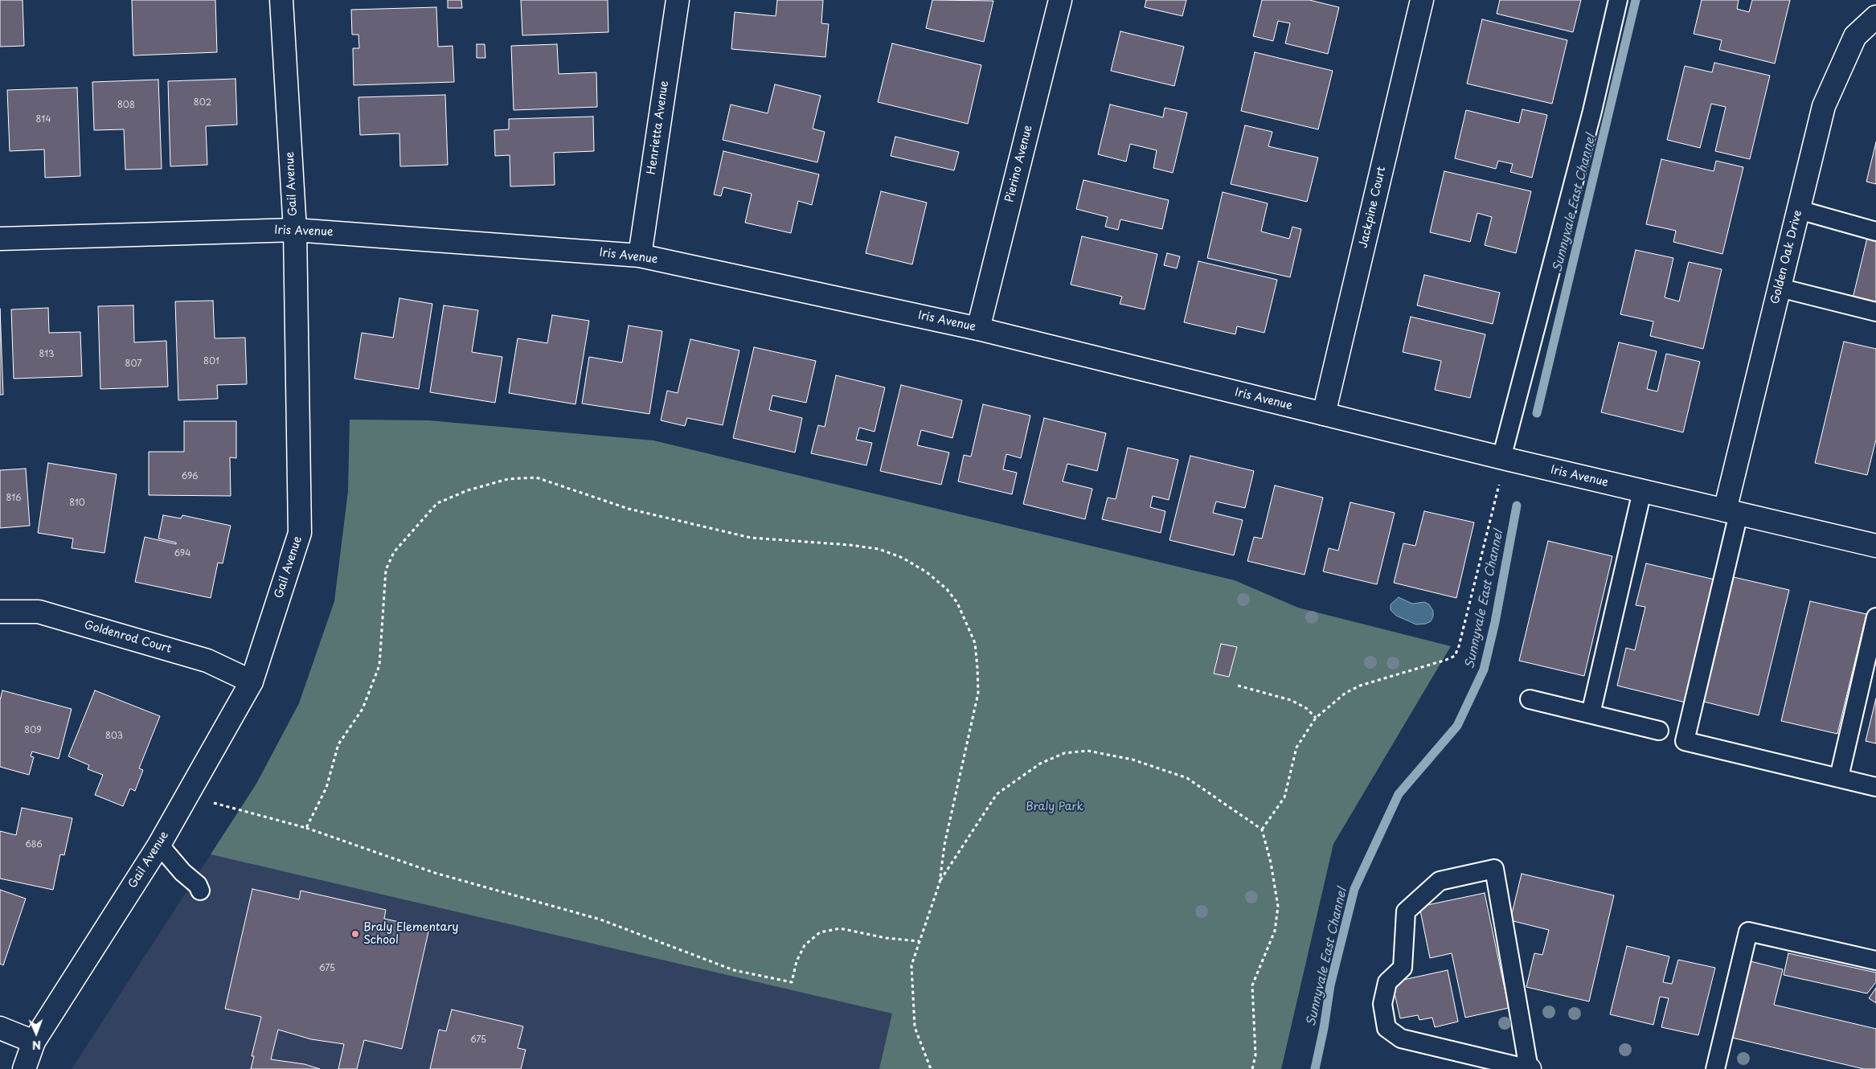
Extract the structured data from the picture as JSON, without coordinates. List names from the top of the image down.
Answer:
{
  "streets": {
    "street": [
      "Henrietta Avenue",
      "Pierino Avenue",
      "Gail Avenue",
      "Jackpine Court",
      "Iris Avenue",
      "Golden Oak Drive",
      "Goldenrod Court"
    ]
  },
  "crossings": [
    ["Henrietta Avenue", "Iris Avenue"],
    ["Pierino Avenue", "Iris Avenue"],
    ["Gail Avenue", "Iris Avenue"],
    ["Gail Avenue", "Goldenrod Court"],
    ["Jackpine Court", "Iris Avenue"],
    ["Iris Avenue", "Golden Oak Drive"]
  ],
  "water": ["Sunnyvale East Channel"],
  "parks": ["Braly Park"],
  "places": ["Braly Elementary School"],
  "house_numbers": [
    "802",
    "808",
    "814",
    "813",
    "801",
    "807",
    "696",
    "816",
    "810",
    "694",
    "809",
    "803",
    "686",
    "675",
    "675"
  ],
  "north": "bottom"
}
